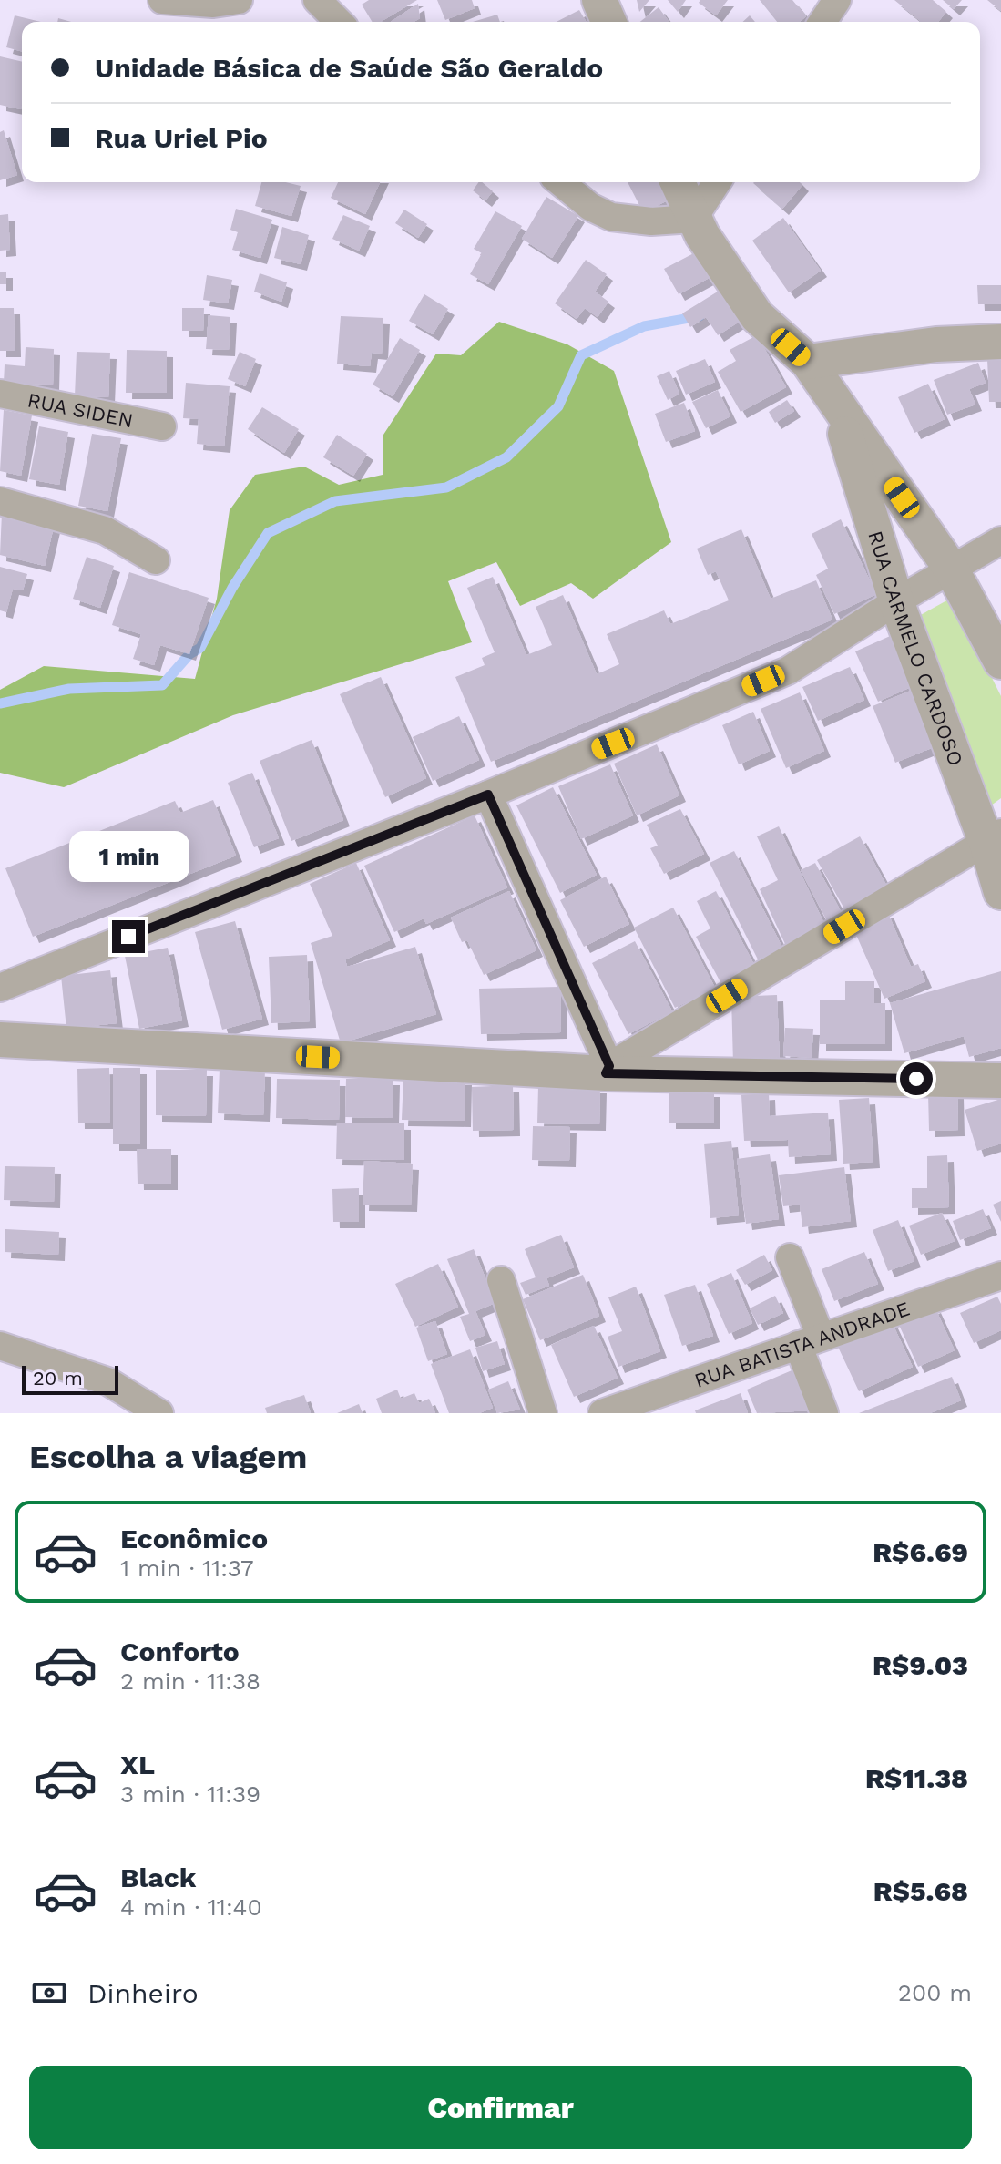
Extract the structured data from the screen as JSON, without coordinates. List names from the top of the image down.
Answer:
{
  "streets": {
    "street": ["RUA SIDEN", "RUA CARMELO CARDOSO", "RUA BATISTA ANDRADE"]
  },
  "scale_bar": "20 m",
  "page": {
    "banner": ["Unidade Básica de Saúde São Geraldo", "Rua Uriel Pio"],
    "bubble": "1 min",
    "scale": "20 m",
    "heading": "Escolha a viagem",
    "list": [
      {
        "name": "Econômico",
        "note": "1 min · 11:37",
        "value": "R$6.69"
      },
      {
        "name": "Conforto",
        "note": "2 min · 11:38",
        "value": "R$9.03"
      },
      {
        "name": "XL",
        "note": "3 min · 11:39",
        "value": "R$11.38"
      },
      {
        "name": "Black",
        "note": "4 min · 11:40",
        "value": "R$5.68"
      }
    ],
    "pay": ["Dinheiro", "200 m"],
    "buttons": "Confirmar"
  }
}
